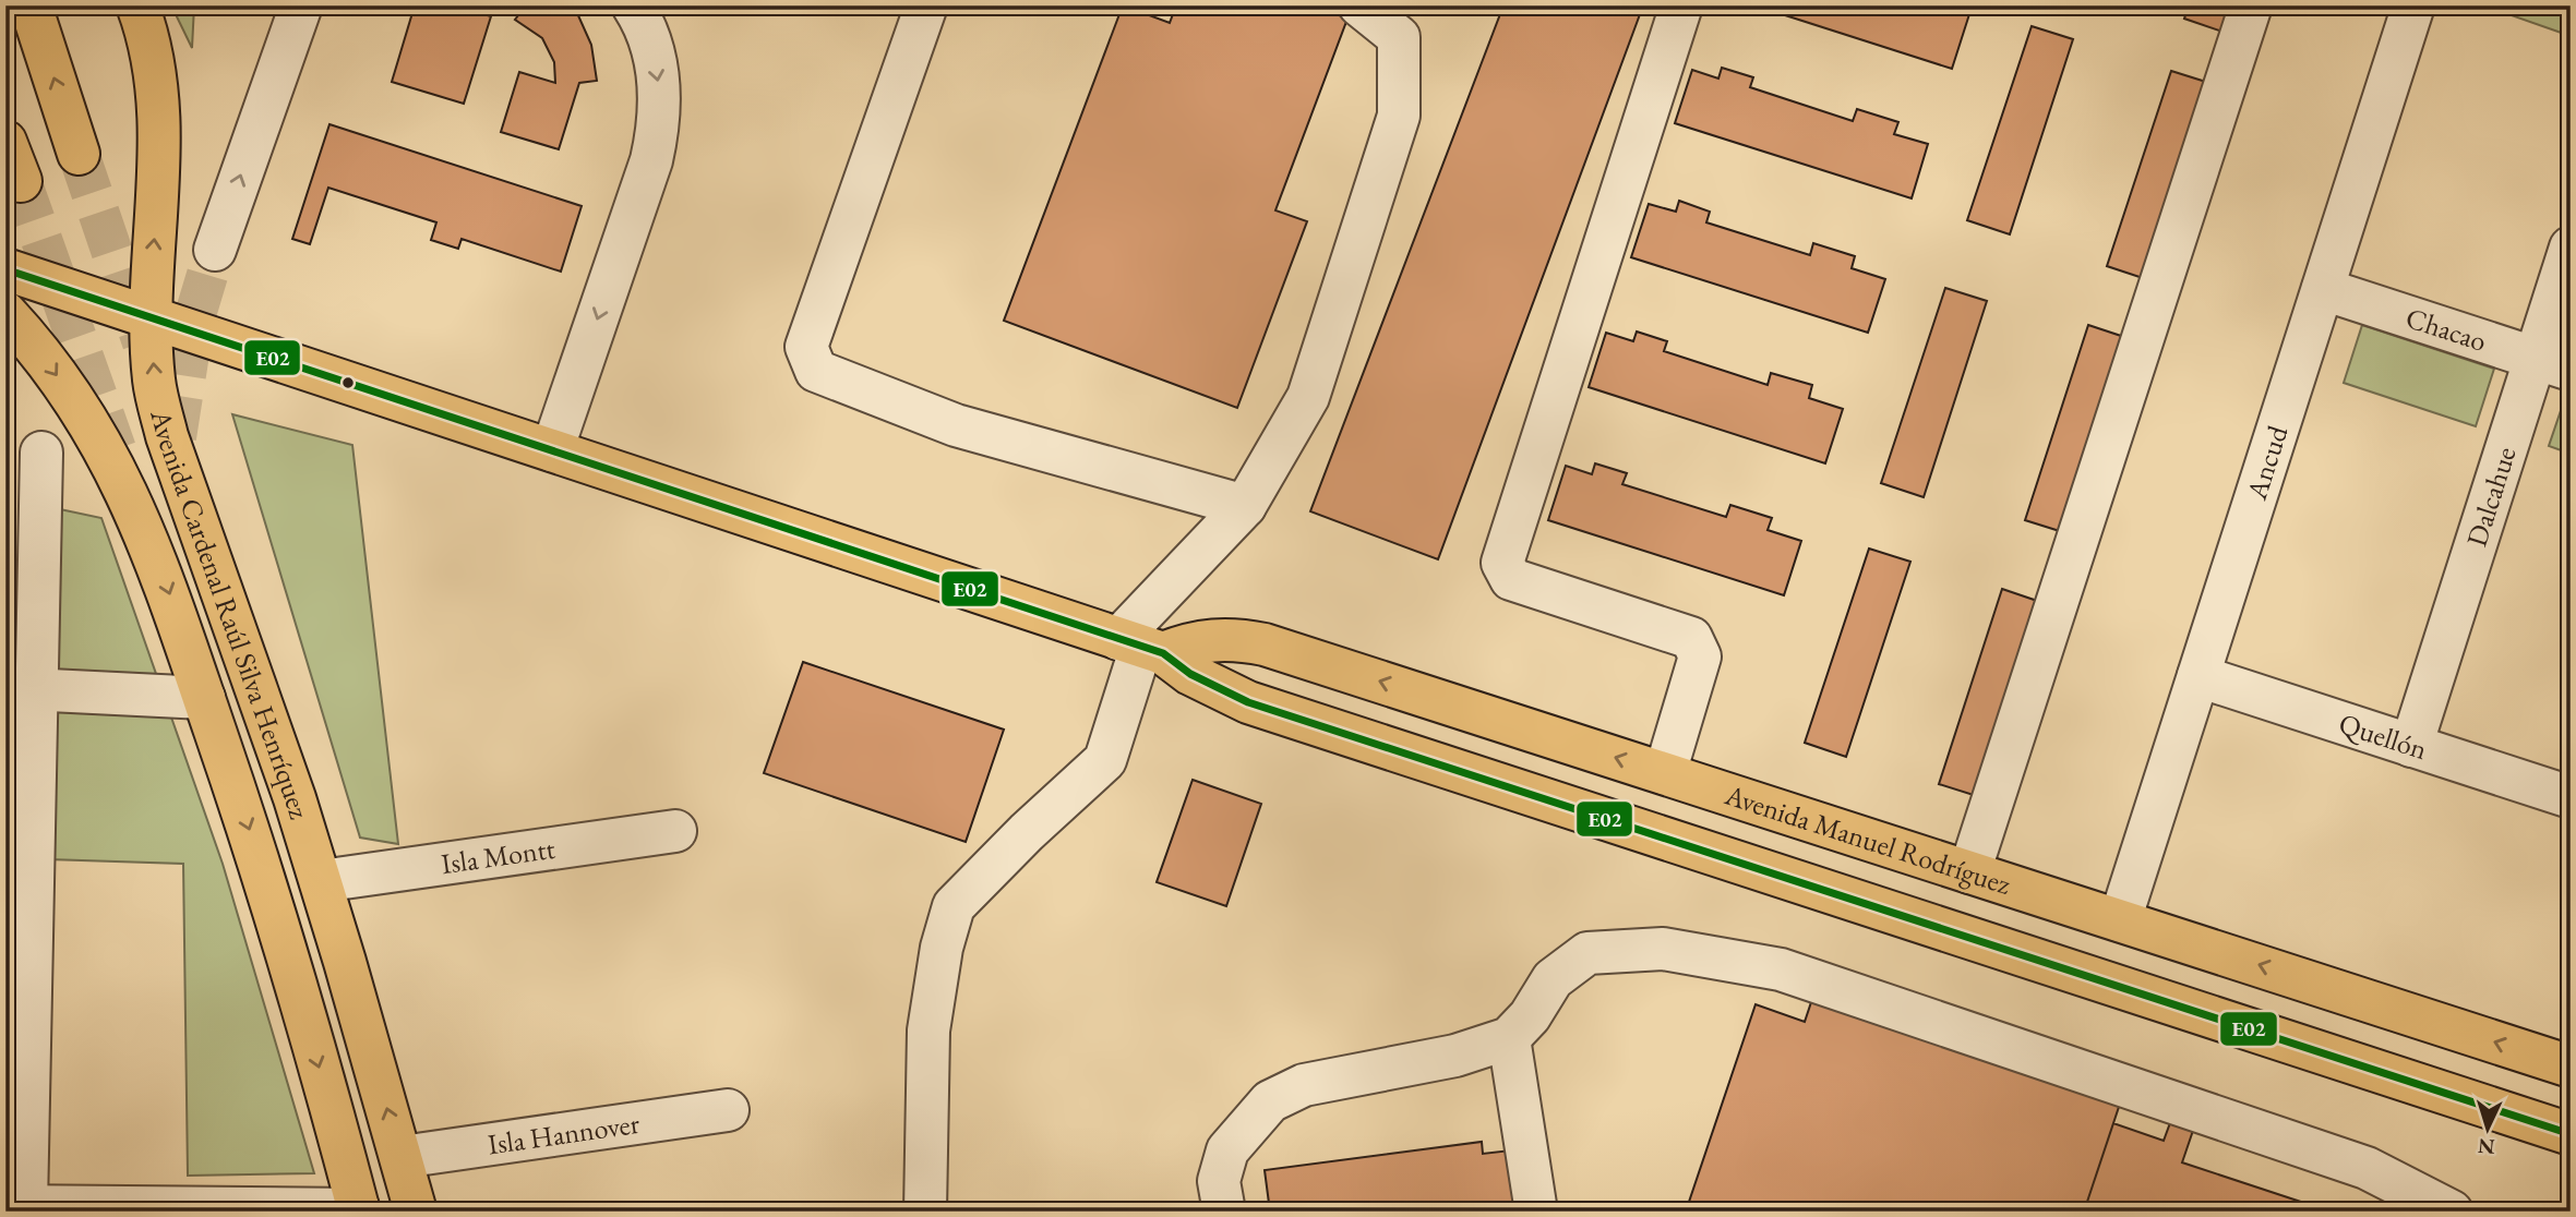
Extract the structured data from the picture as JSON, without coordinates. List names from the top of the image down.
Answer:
{
  "streets": {
    "main road": ["Avenida Cardenal Raúl Silva Henríquez", "Avenida Manuel Rodríguez"],
    "street": [
      "Chacao",
      "Ancud",
      "Dalcahue",
      "Quellón",
      "Isla Montt",
      "Isla Hannover"
    ]
  },
  "crossings": [
    ["Chacao", "Ancud"],
    ["Chacao", "Dalcahue"],
    ["Ancud", "Quellón"],
    ["Ancud", "Avenida Manuel Rodríguez"],
    ["Dalcahue", "Quellón"],
    ["Avenida Cardenal Raúl Silva Henríquez", "Isla Montt"],
    ["Avenida Cardenal Raúl Silva Henríquez", "Isla Hannover"]
  ],
  "lines": ["transit line E02"],
  "north": "bottom"
}
